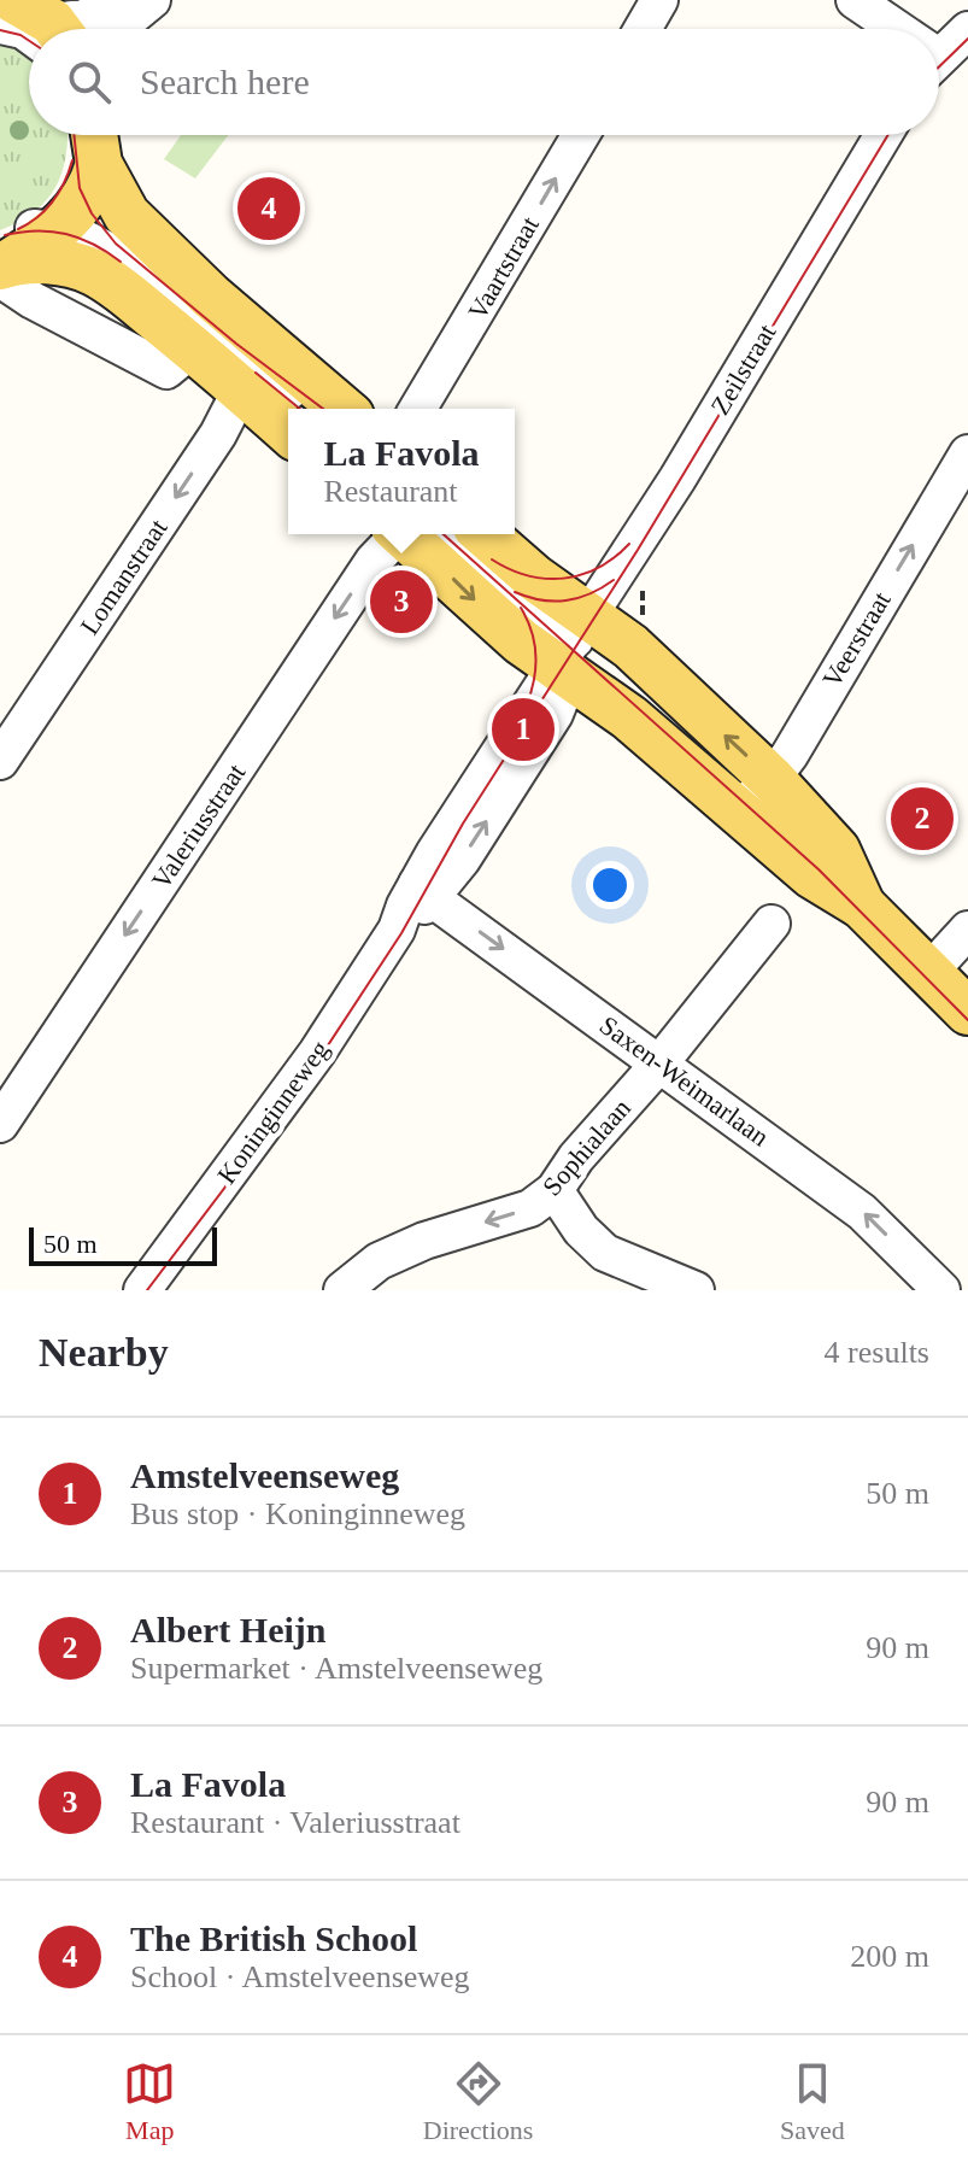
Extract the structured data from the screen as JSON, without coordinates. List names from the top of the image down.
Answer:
{
  "streets": {
    "street": [
      "Vaartstraat",
      "Zeilstraat",
      "Lomanstraat",
      "Veerstraat",
      "Valeriusstraat",
      "Saxen-Weimarlaan",
      "Koninginneweg",
      "Sophialaan"
    ]
  },
  "crossings": [
    ["Zeilstraat", "Koninginneweg"],
    ["Saxen-Weimarlaan", "Koninginneweg"],
    ["Saxen-Weimarlaan", "Sophialaan"]
  ],
  "one_way": [
    "Vaartstraat",
    "Lomanstraat",
    "Veerstraat",
    "Valeriusstraat",
    "Sophialaan"
  ],
  "scale_bar": "50 m",
  "page": {
    "search": "Search here",
    "pins": [
      "4",
      "3",
      "1",
      "2"
    ],
    "popup": ["La Favola", "Restaurant"],
    "scale": "50 m",
    "heading": ["Nearby", "4 results"],
    "list": [
      {
        "mark": "1",
        "name": "Amstelveenseweg",
        "note": "Bus stop · Koninginneweg",
        "value": "50 m"
      },
      {
        "mark": "2",
        "name": "Albert Heijn",
        "note": "Supermarket · Amstelveenseweg",
        "value": "90 m"
      },
      {
        "mark": "3",
        "name": "La Favola",
        "note": "Restaurant · Valeriusstraat",
        "value": "90 m"
      },
      {
        "mark": "4",
        "name": "The British School",
        "note": "School · Amstelveenseweg",
        "value": "200 m"
      }
    ],
    "nav": ["Map", "Directions", "Saved"]
  }
}
